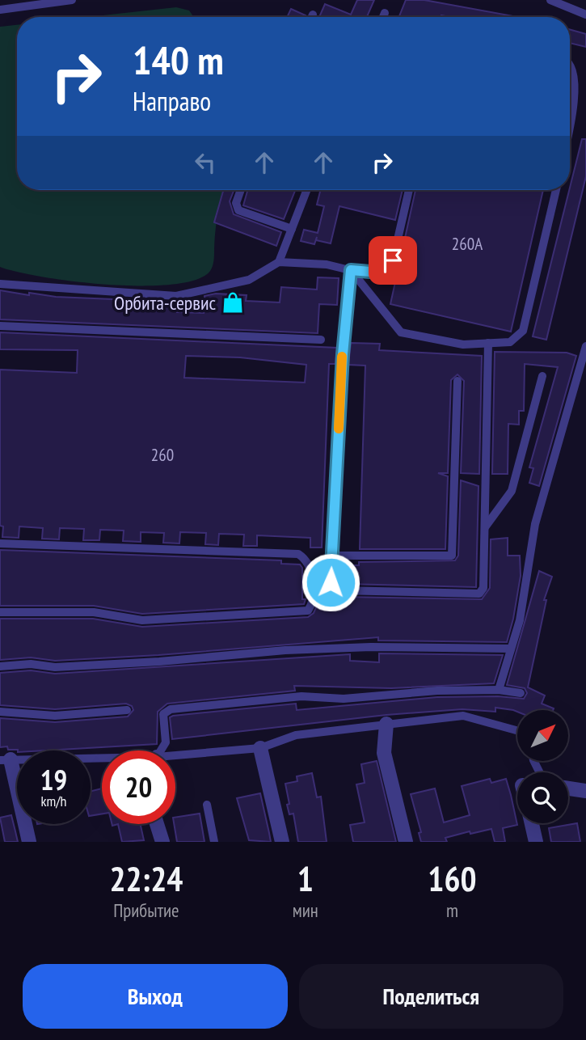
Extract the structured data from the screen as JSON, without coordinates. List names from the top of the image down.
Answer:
{
  "places": {
    "shop": ["Орбита-сервис"]
  },
  "house_numbers": ["260А", "260"],
  "north": "top right",
  "page": {
    "turn": ["140 m", "Направо"],
    "speed": "19 km/h",
    "limit": "20",
    "eta": [
      "22:24",
      "Прибытие",
      "1",
      "мин",
      "160",
      "m"
    ],
    "buttons": ["Выход", "Поделиться"]
  }
}
